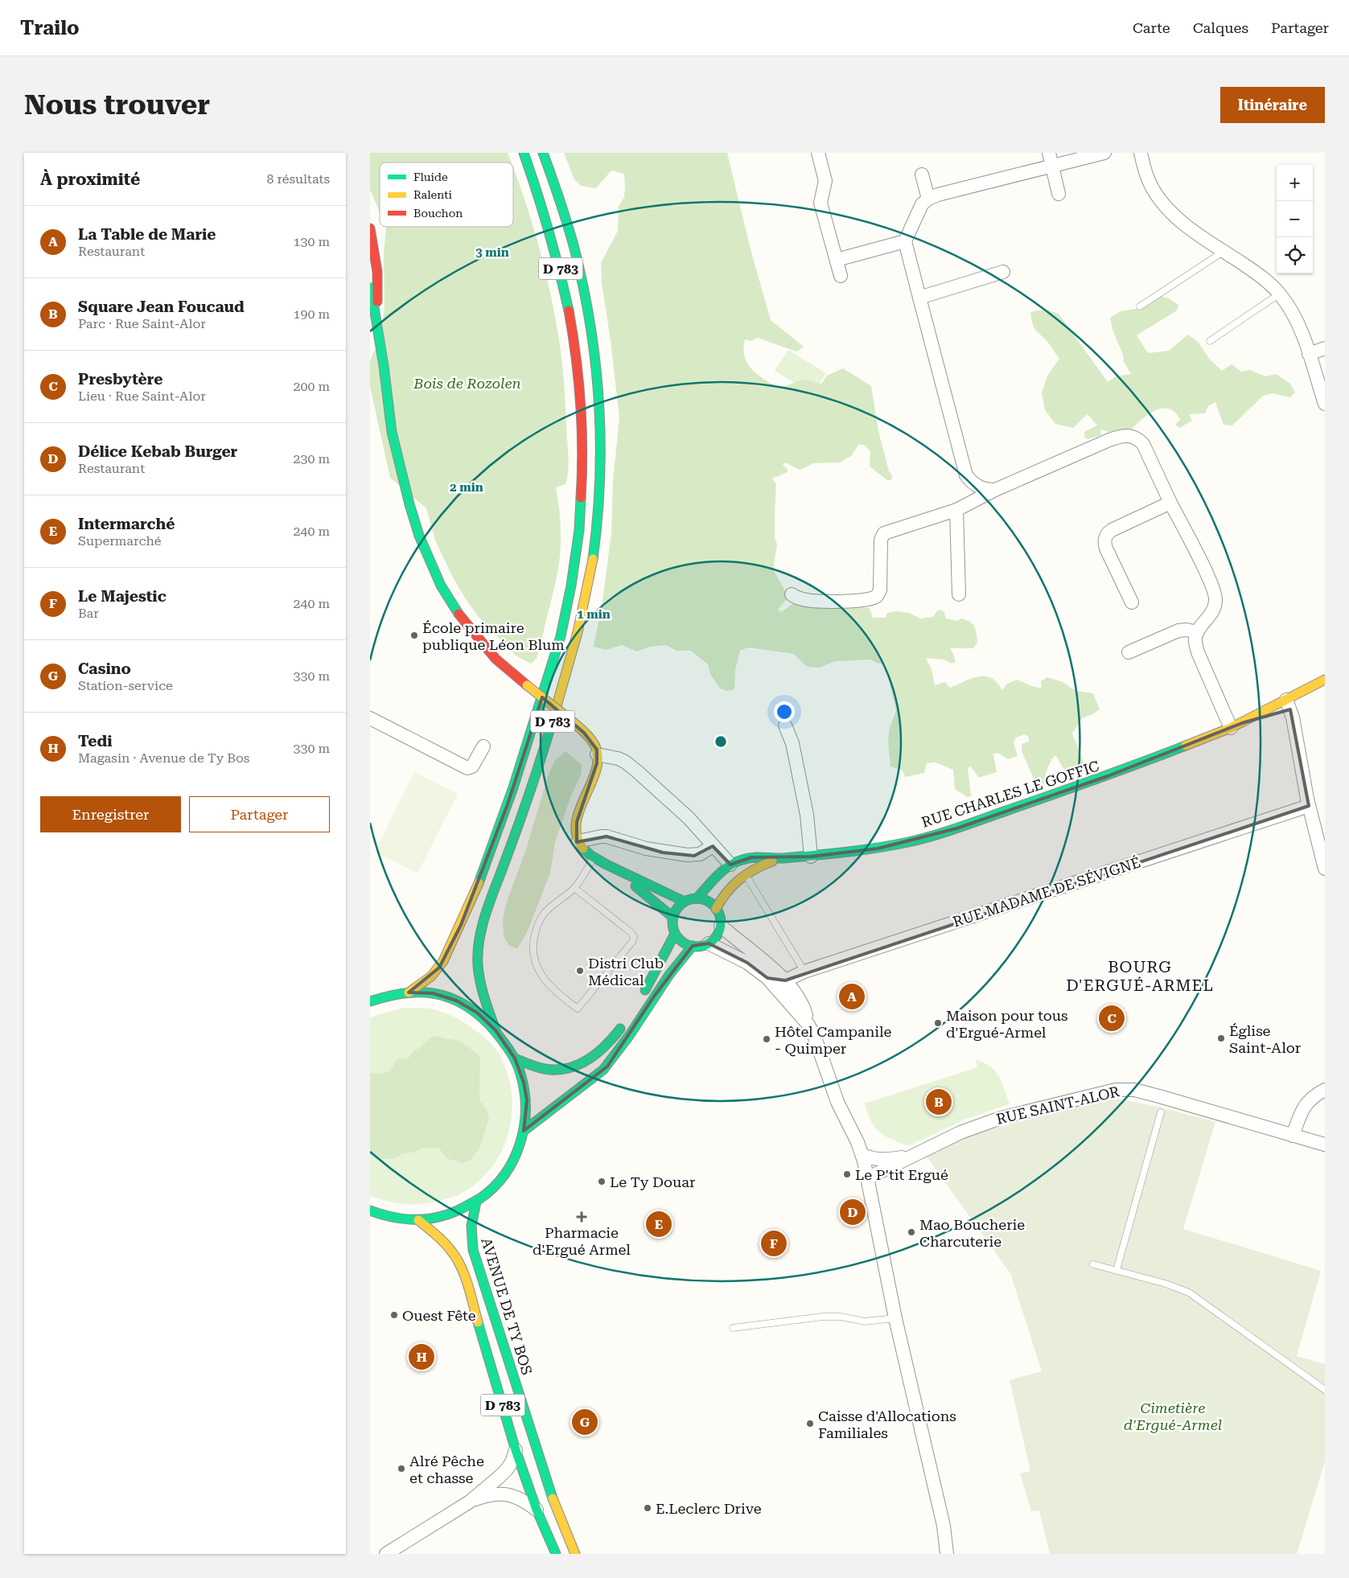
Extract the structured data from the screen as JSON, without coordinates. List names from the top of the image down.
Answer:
{
  "streets": {
    "main road": ["D 783", "RUE CHARLES LE GOFFIC", "AVENUE DE TY BOS"],
    "street": ["RUE MADAME DE SÉVIGNÉ", "RUE SAINT-ALOR"]
  },
  "districts": ["BOURG D'ERGUÉ-ARMEL"],
  "parks": ["Bois de Rozolen", "Cimetière d'Ergué-Armel"],
  "places": {
    "other": [
      "École primaire publique Léon Blum",
      "Distri Club Médical",
      "Maison pour tous d'Ergué-Armel",
      "Église Saint-Alor",
      "Hôtel Campanile - Quimper",
      "Le P'tit Ergué",
      "Le Ty Douar",
      "Mao Boucherie Charcuterie",
      "Ouest Fête",
      "Caisse d'Allocations Familiales",
      "Alré Pêche et chasse",
      "E.Leclerc Drive"
    ],
    "health": ["Pharmacie d'Ergué Armel"]
  },
  "legend": ["Fluide", "Ralenti", "Bouchon"],
  "page": {
    "header": "Trailo",
    "nav": ["Carte", "Calques", "Partager"],
    "buttons": [
      "Itinéraire",
      ["Enregistrer", "Partager"]
    ],
    "title": "Nous trouver",
    "heading": ["À proximité", "8 résultats"],
    "map_buttons": ["+", "−"],
    "list": [
      {
        "mark": "A",
        "name": "La Table de Marie",
        "note": "Restaurant",
        "value": "130 m"
      },
      {
        "mark": "B",
        "name": "Square Jean Foucaud",
        "note": "Parc · Rue Saint-Alor",
        "value": "190 m"
      },
      {
        "mark": "C",
        "name": "Presbytère",
        "note": "Lieu · Rue Saint-Alor",
        "value": "200 m"
      },
      {
        "mark": "D",
        "name": "Délice Kebab Burger",
        "note": "Restaurant",
        "value": "230 m"
      },
      {
        "mark": "E",
        "name": "Intermarché",
        "note": "Supermarché",
        "value": "240 m"
      },
      {
        "mark": "F",
        "name": "Le Majestic",
        "note": "Bar",
        "value": "240 m"
      },
      {
        "mark": "G",
        "name": "Casino",
        "note": "Station-service",
        "value": "330 m"
      },
      {
        "mark": "H",
        "name": "Tedi",
        "note": "Magasin · Avenue de Ty Bos",
        "value": "330 m"
      }
    ],
    "pins": [
      "A",
      "C",
      "B",
      "D",
      "E",
      "F",
      "H",
      "G"
    ]
  },
  "rings": ["3 min", "2 min", "1 min"]
}
